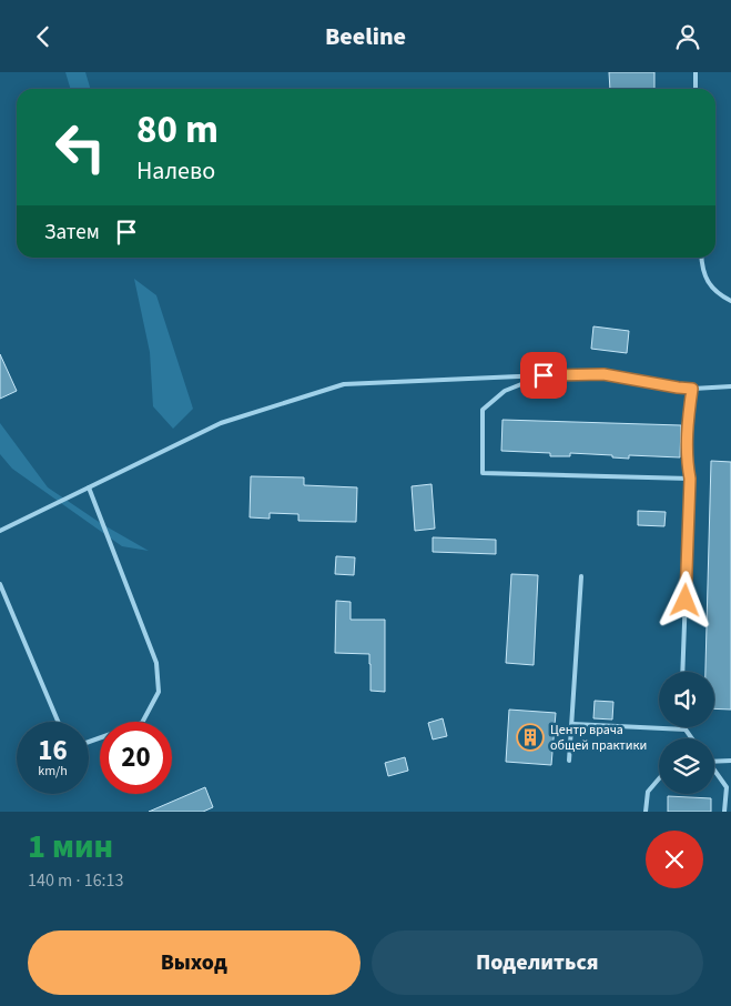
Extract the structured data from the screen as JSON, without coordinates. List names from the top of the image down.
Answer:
{
  "places": {
    "building": ["Центр врача общей практики"]
  },
  "page": {
    "header": "Beeline",
    "turn": ["80 m", "Налево"],
    "then": "Затем",
    "speed": "16 km/h",
    "limit": "20",
    "heading": ["1 мин", "140 m · 16:13"],
    "buttons": ["Выход", "Поделиться"]
  }
}
